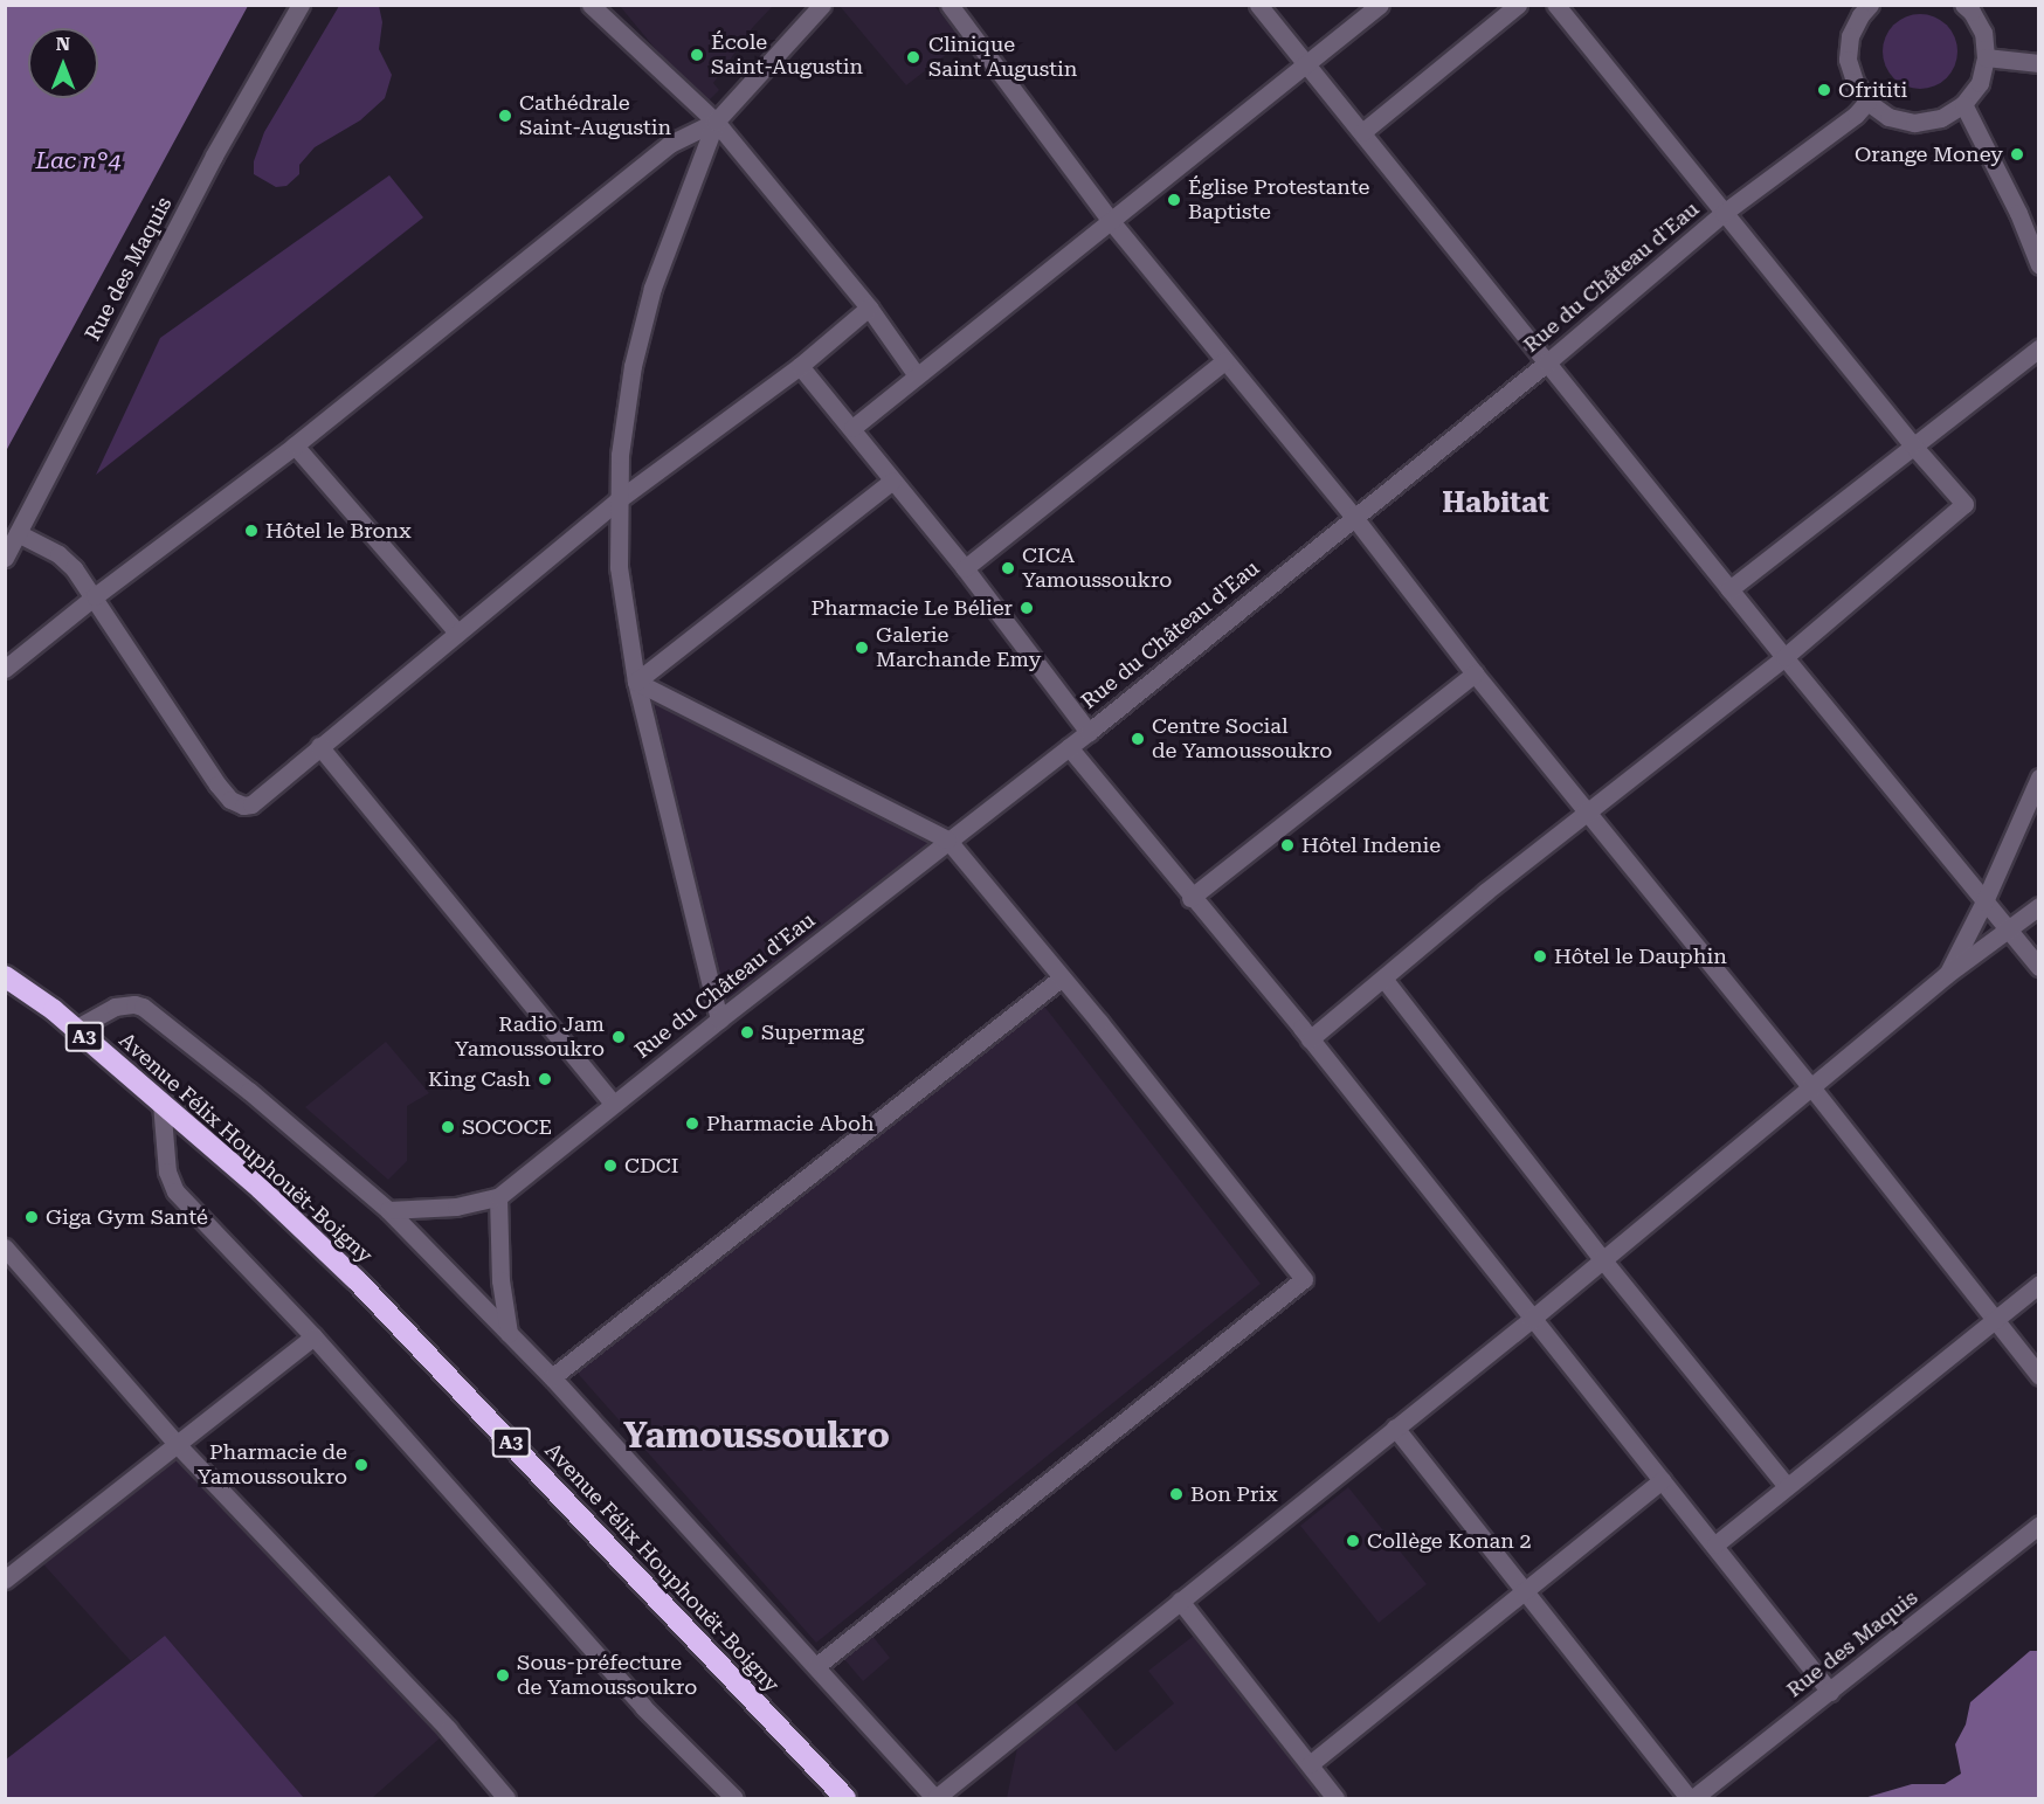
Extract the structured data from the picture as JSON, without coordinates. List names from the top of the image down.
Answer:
{
  "streets": {
    "highway": ["A3", "Avenue Félix Houphouët-Boigny"],
    "street": ["Rue des Maquis", "Rue du Château d'Eau"]
  },
  "districts": ["Habitat", "Yamoussoukro"],
  "water": ["Lac n°4"],
  "places": [
    "École Saint-Augustin",
    "Clinique Saint Augustin",
    "Ofrititi",
    "Cathédrale Saint-Augustin",
    "Orange Money",
    "Église Protestante Baptiste",
    "Hôtel le Bronx",
    "CICA Yamoussoukro",
    "Pharmacie Le Bélier",
    "Galerie Marchande Emy",
    "Centre Social de Yamoussoukro",
    "Hôtel Indenie",
    "Hôtel le Dauphin",
    "Supermag",
    "Radio Jam Yamoussoukro",
    "King Cash",
    "Pharmacie Aboh",
    "SOCOCE",
    "CDCI",
    "Giga Gym Santé",
    "Pharmacie de Yamoussoukro",
    "Bon Prix",
    "Collège Konan 2",
    "Sous-préfecture de Yamoussoukro"
  ],
  "north": "top"
}
